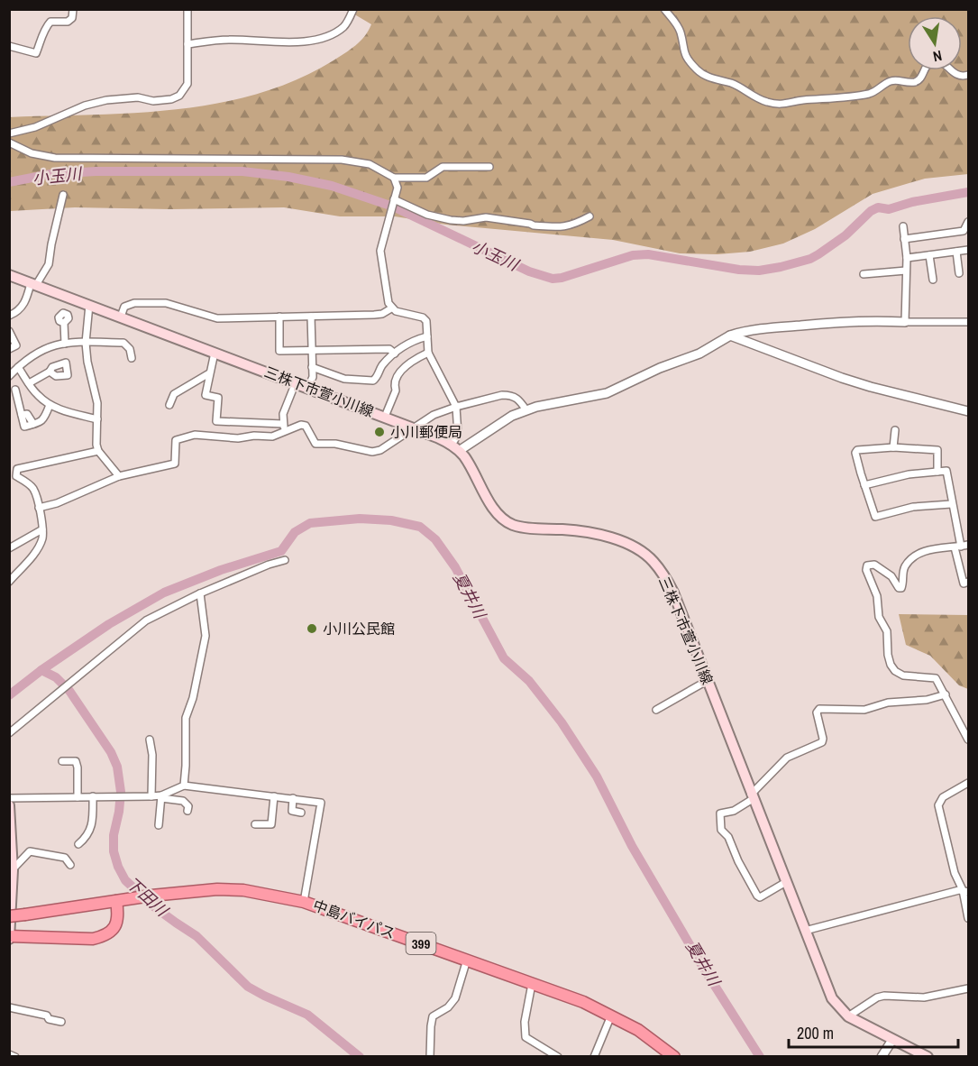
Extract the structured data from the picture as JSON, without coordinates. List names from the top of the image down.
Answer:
{
  "streets": {
    "highway": ["中島バイパス", "399"],
    "main road": ["三株下市萱小川線"]
  },
  "water": ["小玉川", "夏井川", "下田川"],
  "places": ["小川郵便局", "小川公民館"],
  "scale_bar": "200 m",
  "north": "bottom"
}
